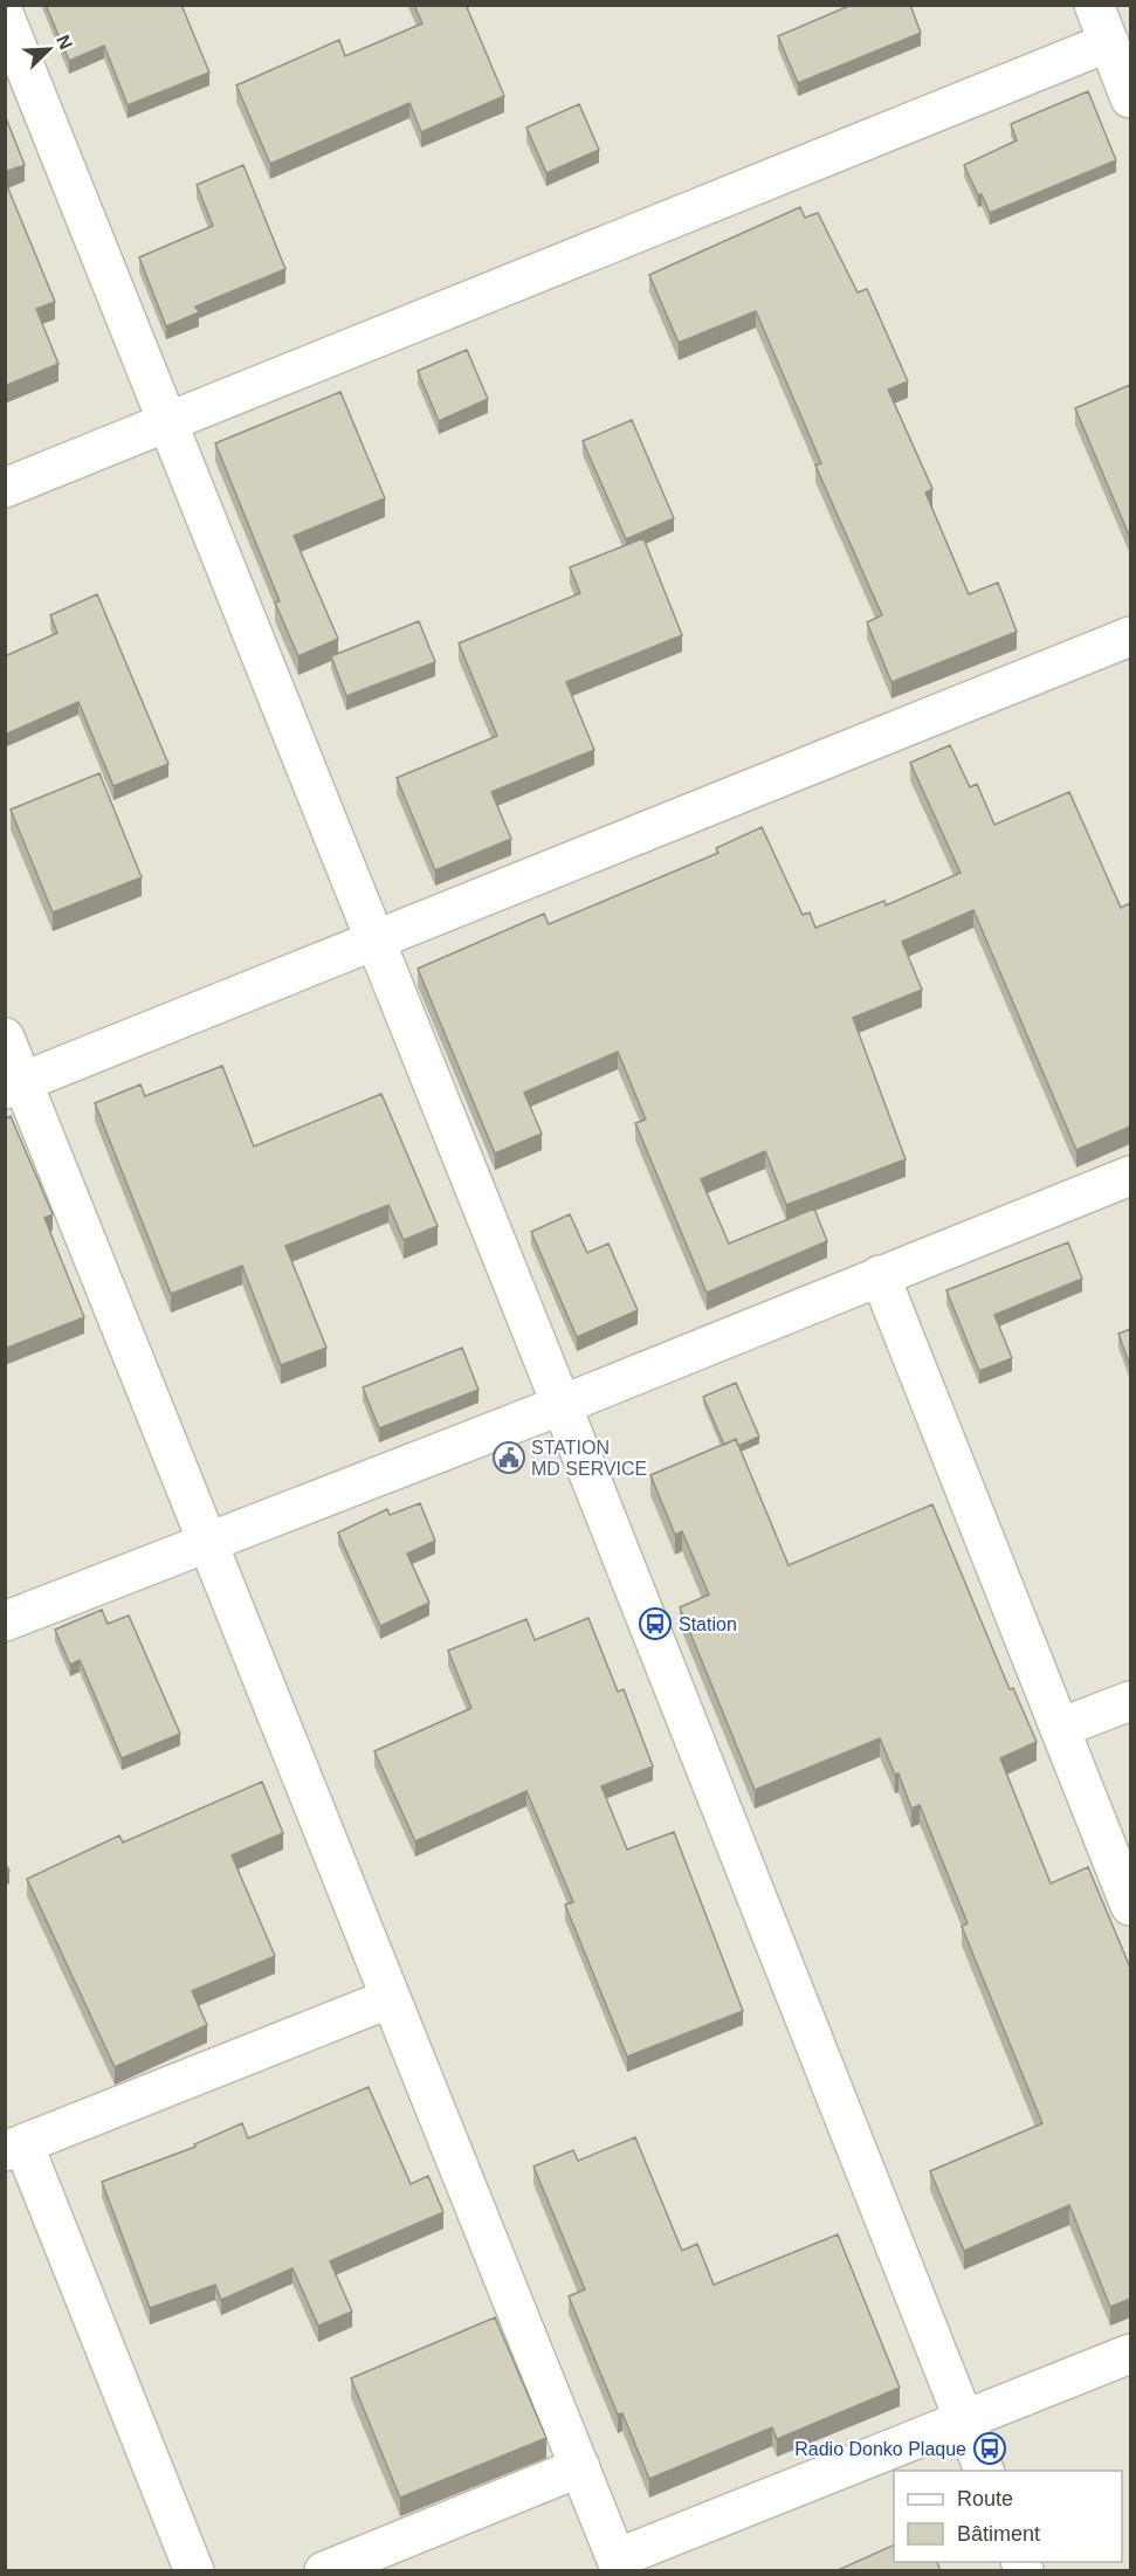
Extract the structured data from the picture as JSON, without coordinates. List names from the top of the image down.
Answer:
{
  "places": {
    "public building": ["STATION MD SERVICE"],
    "bus stop": ["Station", "Radio Donko Plaque"]
  },
  "legend": ["Route", "Bâtiment"],
  "north": "top right"
}
